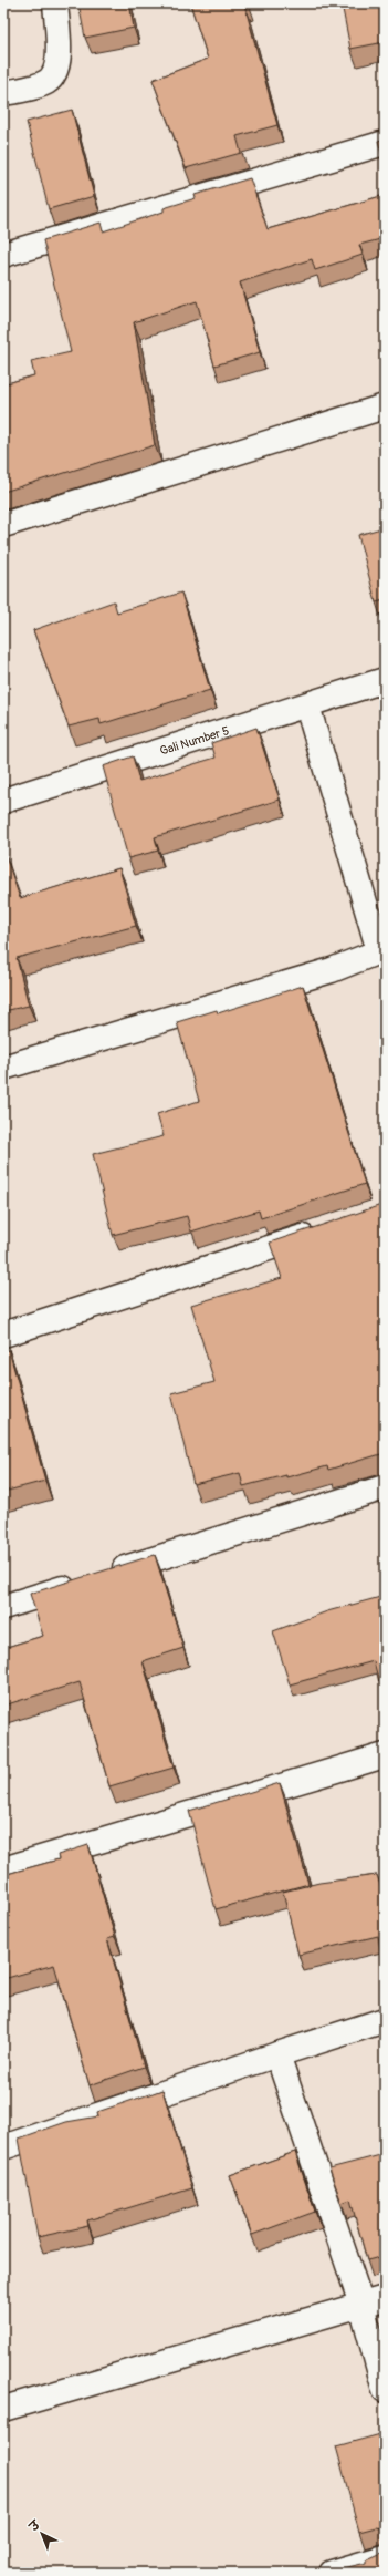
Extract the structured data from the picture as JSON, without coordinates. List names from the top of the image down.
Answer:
{
  "streets": {
    "street": ["Gali Number 5"]
  },
  "north": "top left"
}
